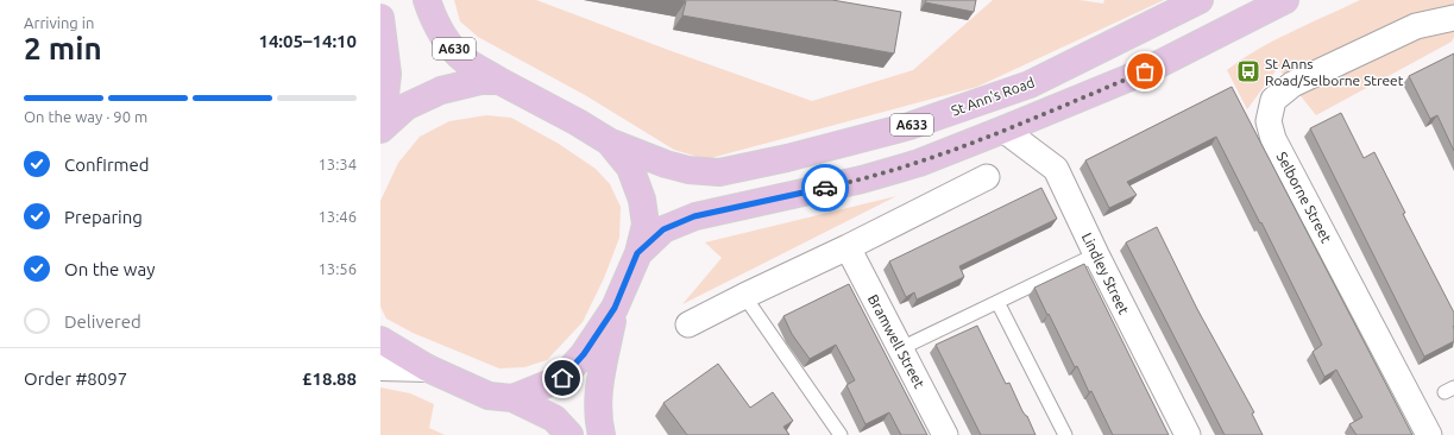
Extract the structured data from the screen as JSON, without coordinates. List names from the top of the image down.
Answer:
{
  "streets": {
    "main road": ["A630", "St Ann's Road", "A633"],
    "street": ["Selborne Street", "Lindley Street", "Bramwell Street"]
  },
  "crossings": [
    ["A630", "St Ann's Road"],
    ["A630", "A633"],
    ["A633", "Lindley Street"]
  ],
  "places": {
    "bus stop": ["St Anns Road/Selborne Street"]
  },
  "page": {
    "heading": ["2 min", "Arriving in", "14:05–14:10"],
    "panel": ["Order #8097", "£18.88"],
    "bar": "On the way · 90 m",
    "list": [
      ["Confirmed", "13:34"],
      ["Preparing", "13:46"],
      ["On the way", "13:56"],
      "Delivered"
    ]
  }
}
